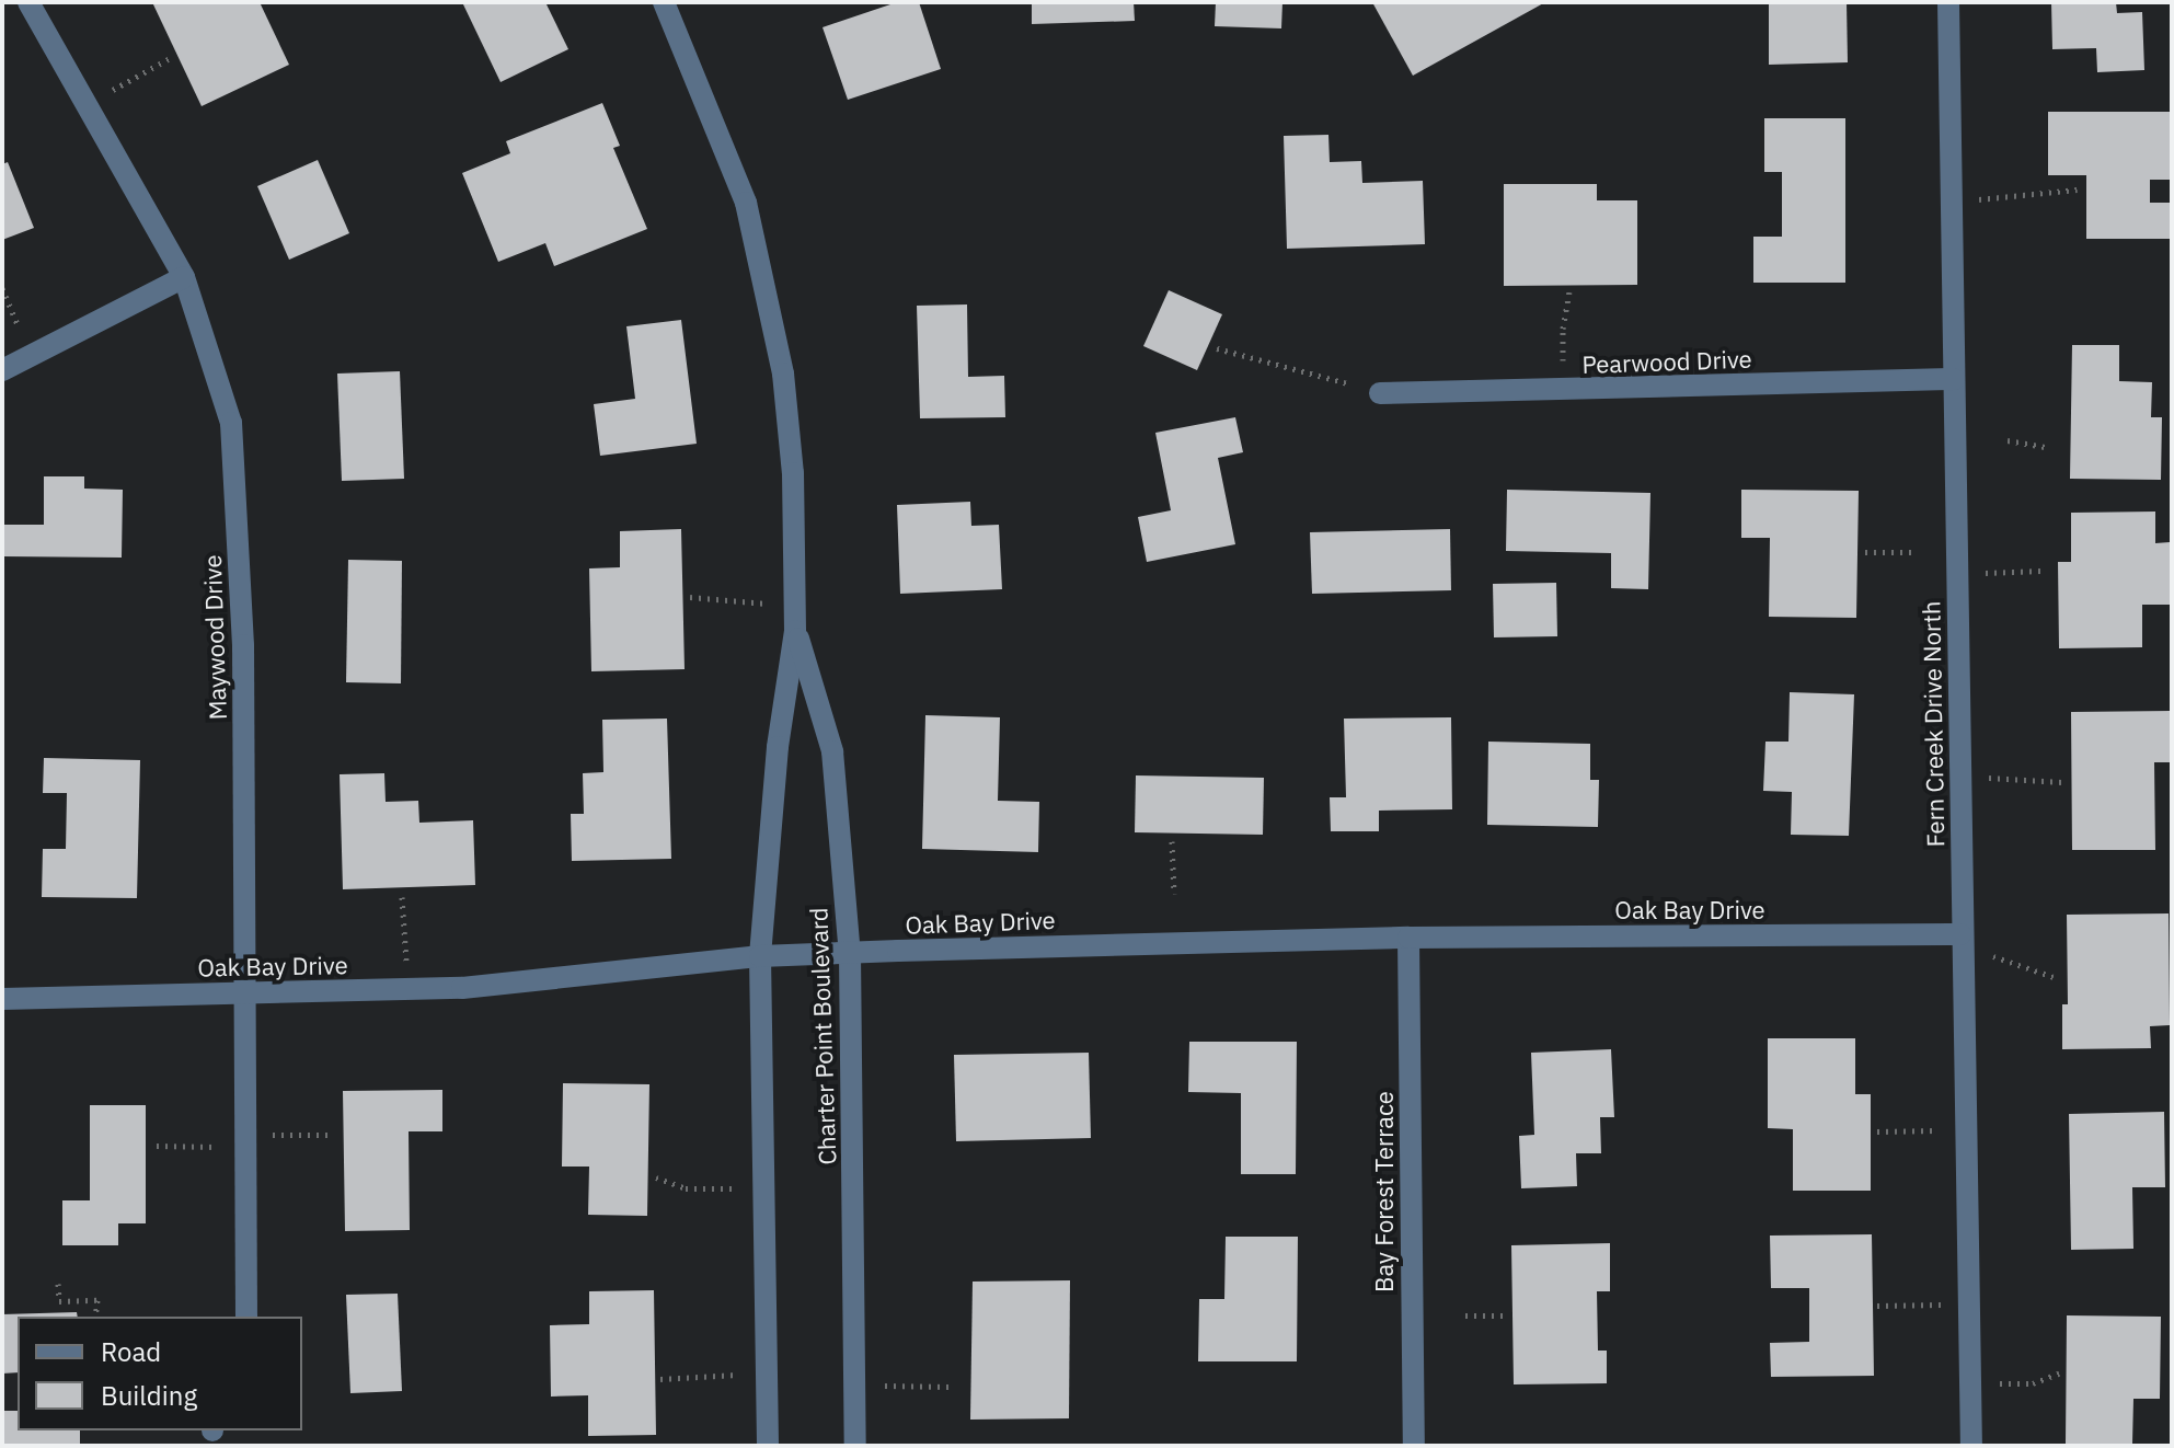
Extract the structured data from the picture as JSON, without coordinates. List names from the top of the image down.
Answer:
{
  "streets": {
    "street": [
      "Pearwood Drive",
      "Maywood Drive",
      "Fern Creek Drive North",
      "Oak Bay Drive",
      "Charter Point Boulevard",
      "Bay Forest Terrace"
    ]
  },
  "crossings": [
    ["Pearwood Drive", "Fern Creek Drive North"],
    ["Maywood Drive", "Oak Bay Drive"],
    ["Fern Creek Drive North", "Oak Bay Drive"],
    ["Oak Bay Drive", "Charter Point Boulevard"],
    ["Oak Bay Drive", "Bay Forest Terrace"]
  ],
  "legend": ["Road", "Building"]
}
